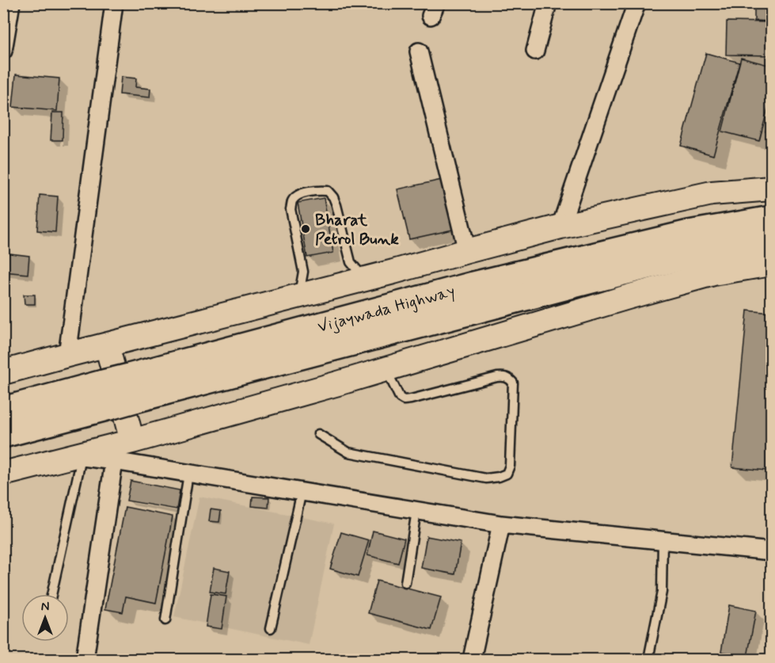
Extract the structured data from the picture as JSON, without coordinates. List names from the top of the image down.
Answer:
{
  "streets": {
    "highway": ["Vijaywada Highway"]
  },
  "places": ["Bharat Petrol Bunk"],
  "north": "top"
}
